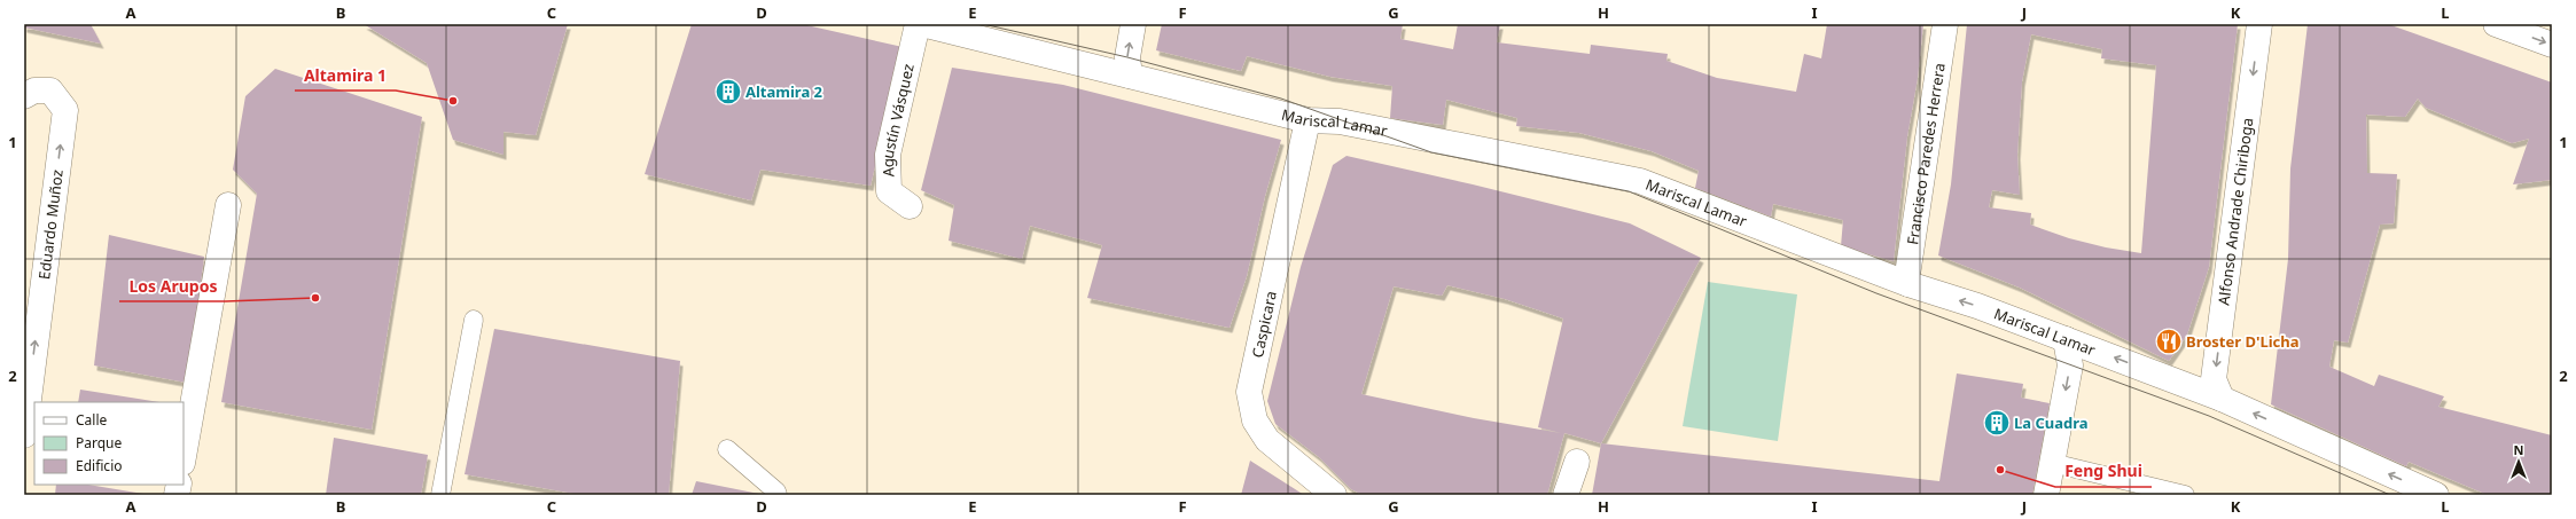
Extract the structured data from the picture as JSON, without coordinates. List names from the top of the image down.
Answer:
{
  "streets": {
    "street": [
      "Agustín Vásquez",
      "Mariscal Lamar",
      "Francisco Paredes Herrera",
      "Alfonso Andrade Chiriboga",
      "Eduardo Muñoz",
      "Caspicara"
    ]
  },
  "crossings": [
    ["Mariscal Lamar", "Francisco Paredes Herrera"],
    ["Mariscal Lamar", "Alfonso Andrade Chiriboga"],
    ["Mariscal Lamar", "Caspicara"]
  ],
  "one_way": ["Mariscal Lamar"],
  "places": {
    "building": ["Altamira 2", "La Cuadra"],
    "other": ["Altamira 1", "Los Arupos", "Feng Shui"],
    "restaurant": ["Broster D'Licha"]
  },
  "legend": ["Calle", "Parque", "Edificio"],
  "north": "top",
  "grid": {
    "columns": [
      "A",
      "B",
      "C",
      "D",
      "E",
      "F",
      "G",
      "H",
      "I",
      "J",
      "K",
      "L"
    ],
    "rows": ["1", "2"]
  }
}
